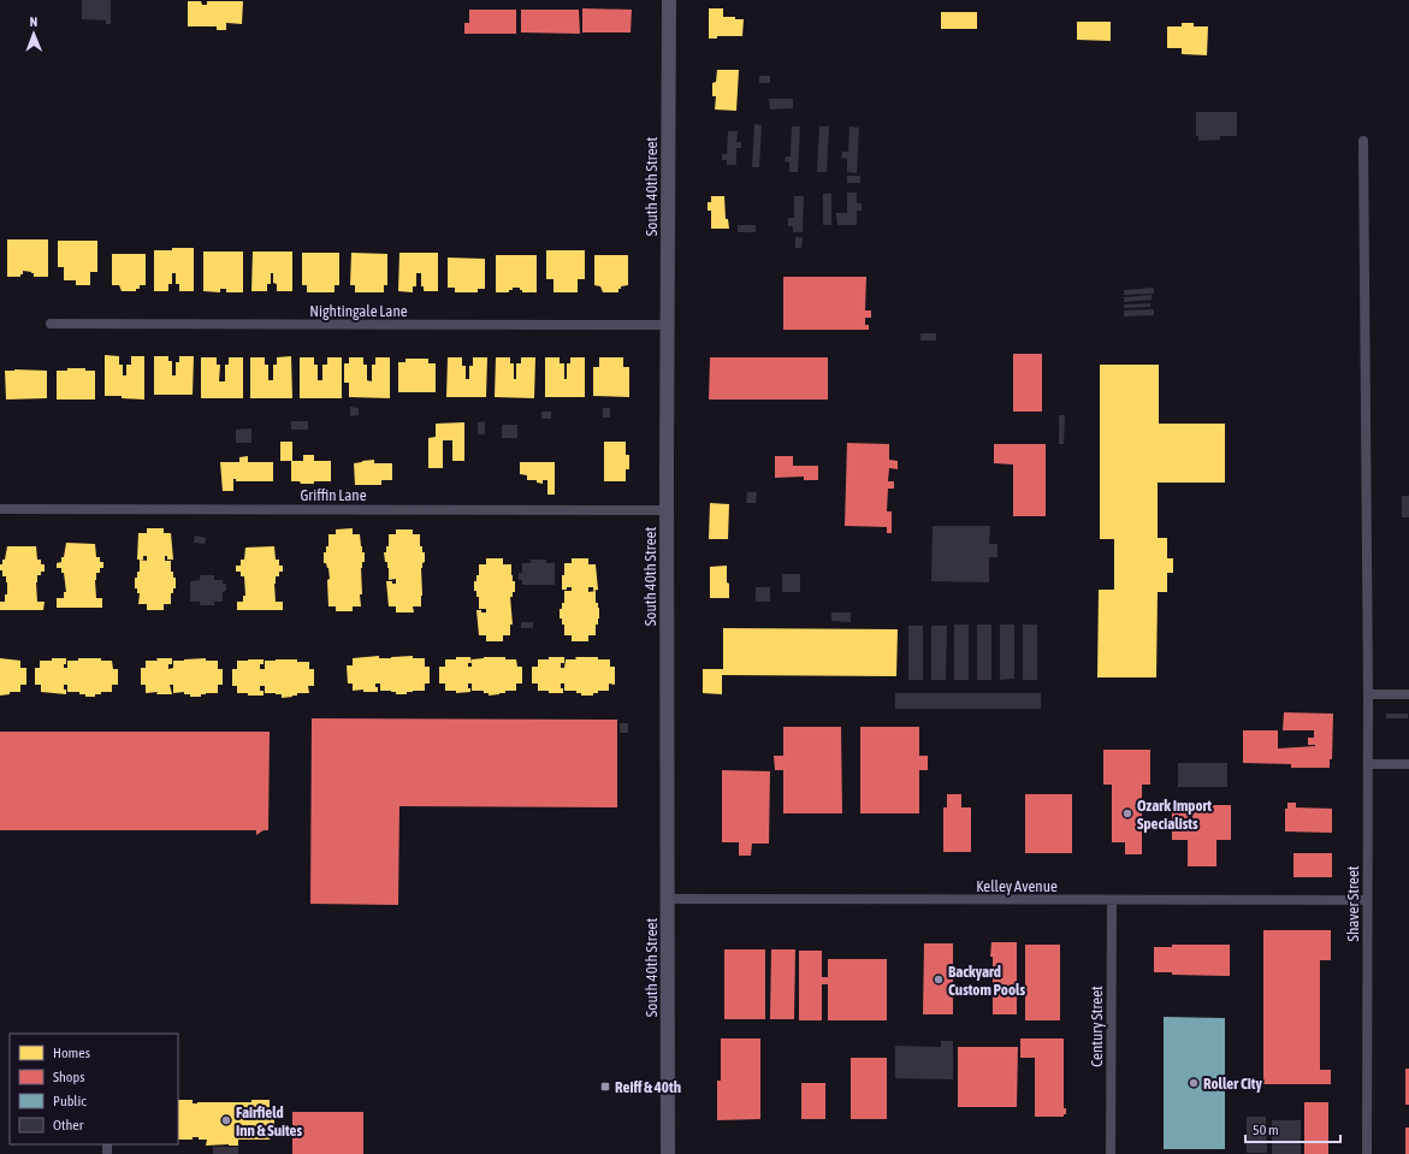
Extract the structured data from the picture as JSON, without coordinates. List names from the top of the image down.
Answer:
{
  "streets": {
    "street": [
      "South 40th Street",
      "Nightingale Lane",
      "Griffin Lane",
      "Kelley Avenue",
      "Shaver Street",
      "Century Street"
    ]
  },
  "crossings": [
    ["South 40th Street", "Nightingale Lane"],
    ["South 40th Street", "Griffin Lane"],
    ["South 40th Street", "Kelley Avenue"],
    ["Kelley Avenue", "Shaver Street"],
    ["Kelley Avenue", "Century Street"]
  ],
  "places": {
    "other": [
      "Ozark Import Specialists",
      "Backyard Custom Pools",
      "Roller City",
      "Fairfield Inn & Suites"
    ],
    "transit": ["Reiff & 40th"]
  },
  "legend": [
    "Homes",
    "Shops",
    "Public",
    "Other"
  ],
  "scale_bar": "50 m",
  "north": "top"
}
